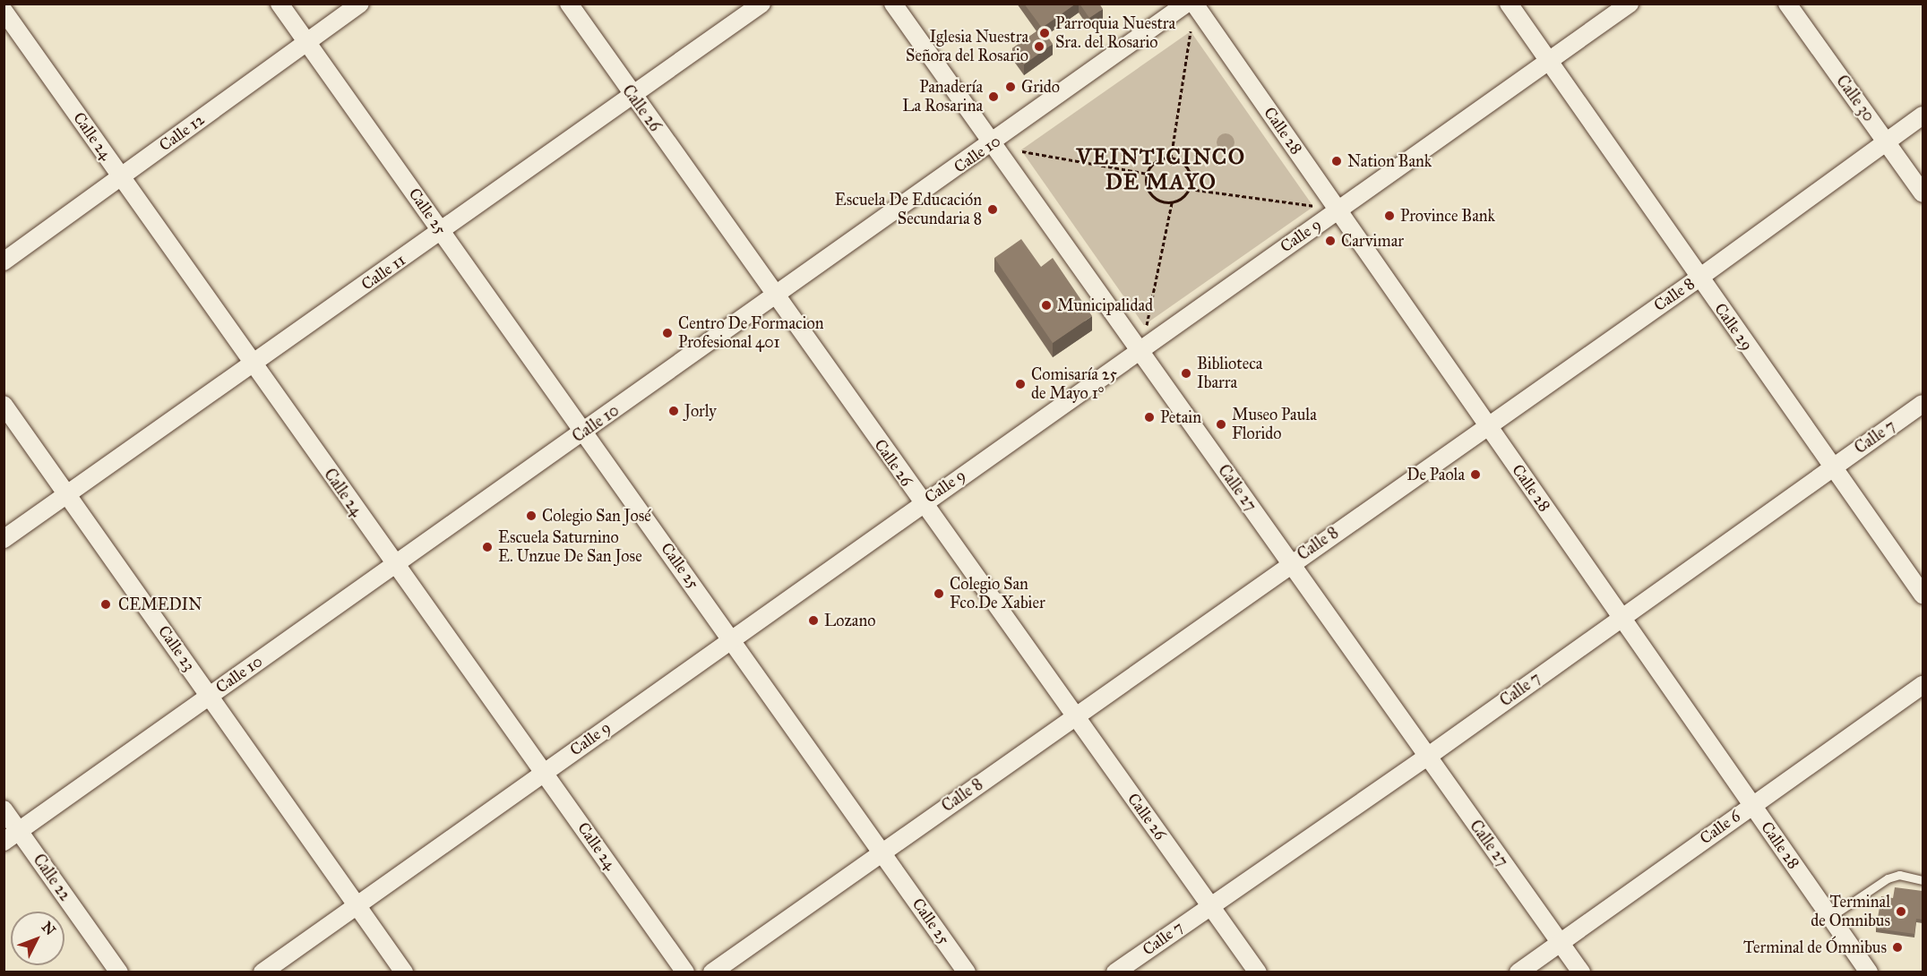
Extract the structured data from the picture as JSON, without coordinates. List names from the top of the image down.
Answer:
{
  "streets": {
    "street": [
      "Calle 30",
      "Calle 26",
      "Calle 28",
      "Calle 12",
      "Calle 24",
      "Calle 10",
      "Calle 25",
      "Calle 9",
      "Calle 11",
      "Calle 8",
      "Calle 29",
      "Calle 7",
      "Calle 27",
      "Calle 23",
      "Calle 6",
      "Calle 22"
    ]
  },
  "crossings": [
    ["Calle 30", "Calle 8"],
    ["Calle 26", "Calle 10"],
    ["Calle 26", "Calle 9"],
    ["Calle 26", "Calle 11"],
    ["Calle 26", "Calle 8"],
    ["Calle 26", "Calle 7"],
    ["Calle 28", "Calle 9"],
    ["Calle 28", "Calle 8"],
    ["Calle 28", "Calle 7"],
    ["Calle 28", "Calle 6"],
    ["Calle 12", "Calle 24"],
    ["Calle 12", "Calle 25"],
    ["Calle 24", "Calle 10"],
    ["Calle 24", "Calle 9"],
    ["Calle 24", "Calle 11"],
    ["Calle 10", "Calle 25"],
    ["Calle 10", "Calle 27"],
    ["Calle 10", "Calle 23"],
    ["Calle 10", "Calle 22"],
    ["Calle 25", "Calle 9"],
    ["Calle 25", "Calle 11"],
    ["Calle 25", "Calle 8"],
    ["Calle 9", "Calle 29"],
    ["Calle 9", "Calle 27"],
    ["Calle 9", "Calle 23"],
    ["Calle 11", "Calle 23"],
    ["Calle 8", "Calle 29"],
    ["Calle 8", "Calle 27"],
    ["Calle 29", "Calle 7"],
    ["Calle 7", "Calle 27"],
    ["Calle 27", "Calle 6"]
  ],
  "districts": ["VEINTICINCO DE MAYO"],
  "places": [
    "Parroquia Nuestra Sra. del Rosario",
    "Iglesia Nuestra Señora del Rosario",
    "Grido",
    "Panadería La Rosarina",
    "Nation Bank",
    "Escuela De Educación Secundaria 8",
    "Province Bank",
    "Carvimar",
    "Municipalidad",
    "Centro De Formacion Profesional 401",
    "Biblioteca Ibarra",
    "Comisaría 25 de Mayo 1°",
    "Jorly",
    "Petain",
    "Museo Paula Florido",
    "De Paola",
    "Colegio San José",
    "Escuela Saturnino E. Unzue De San Jose",
    "Colegio San Fco.De Xabier",
    "CEMEDIN",
    "Lozano",
    "Terminal de Omnibus",
    "Terminal de Ómnibus"
  ],
  "north": "top right"
}
